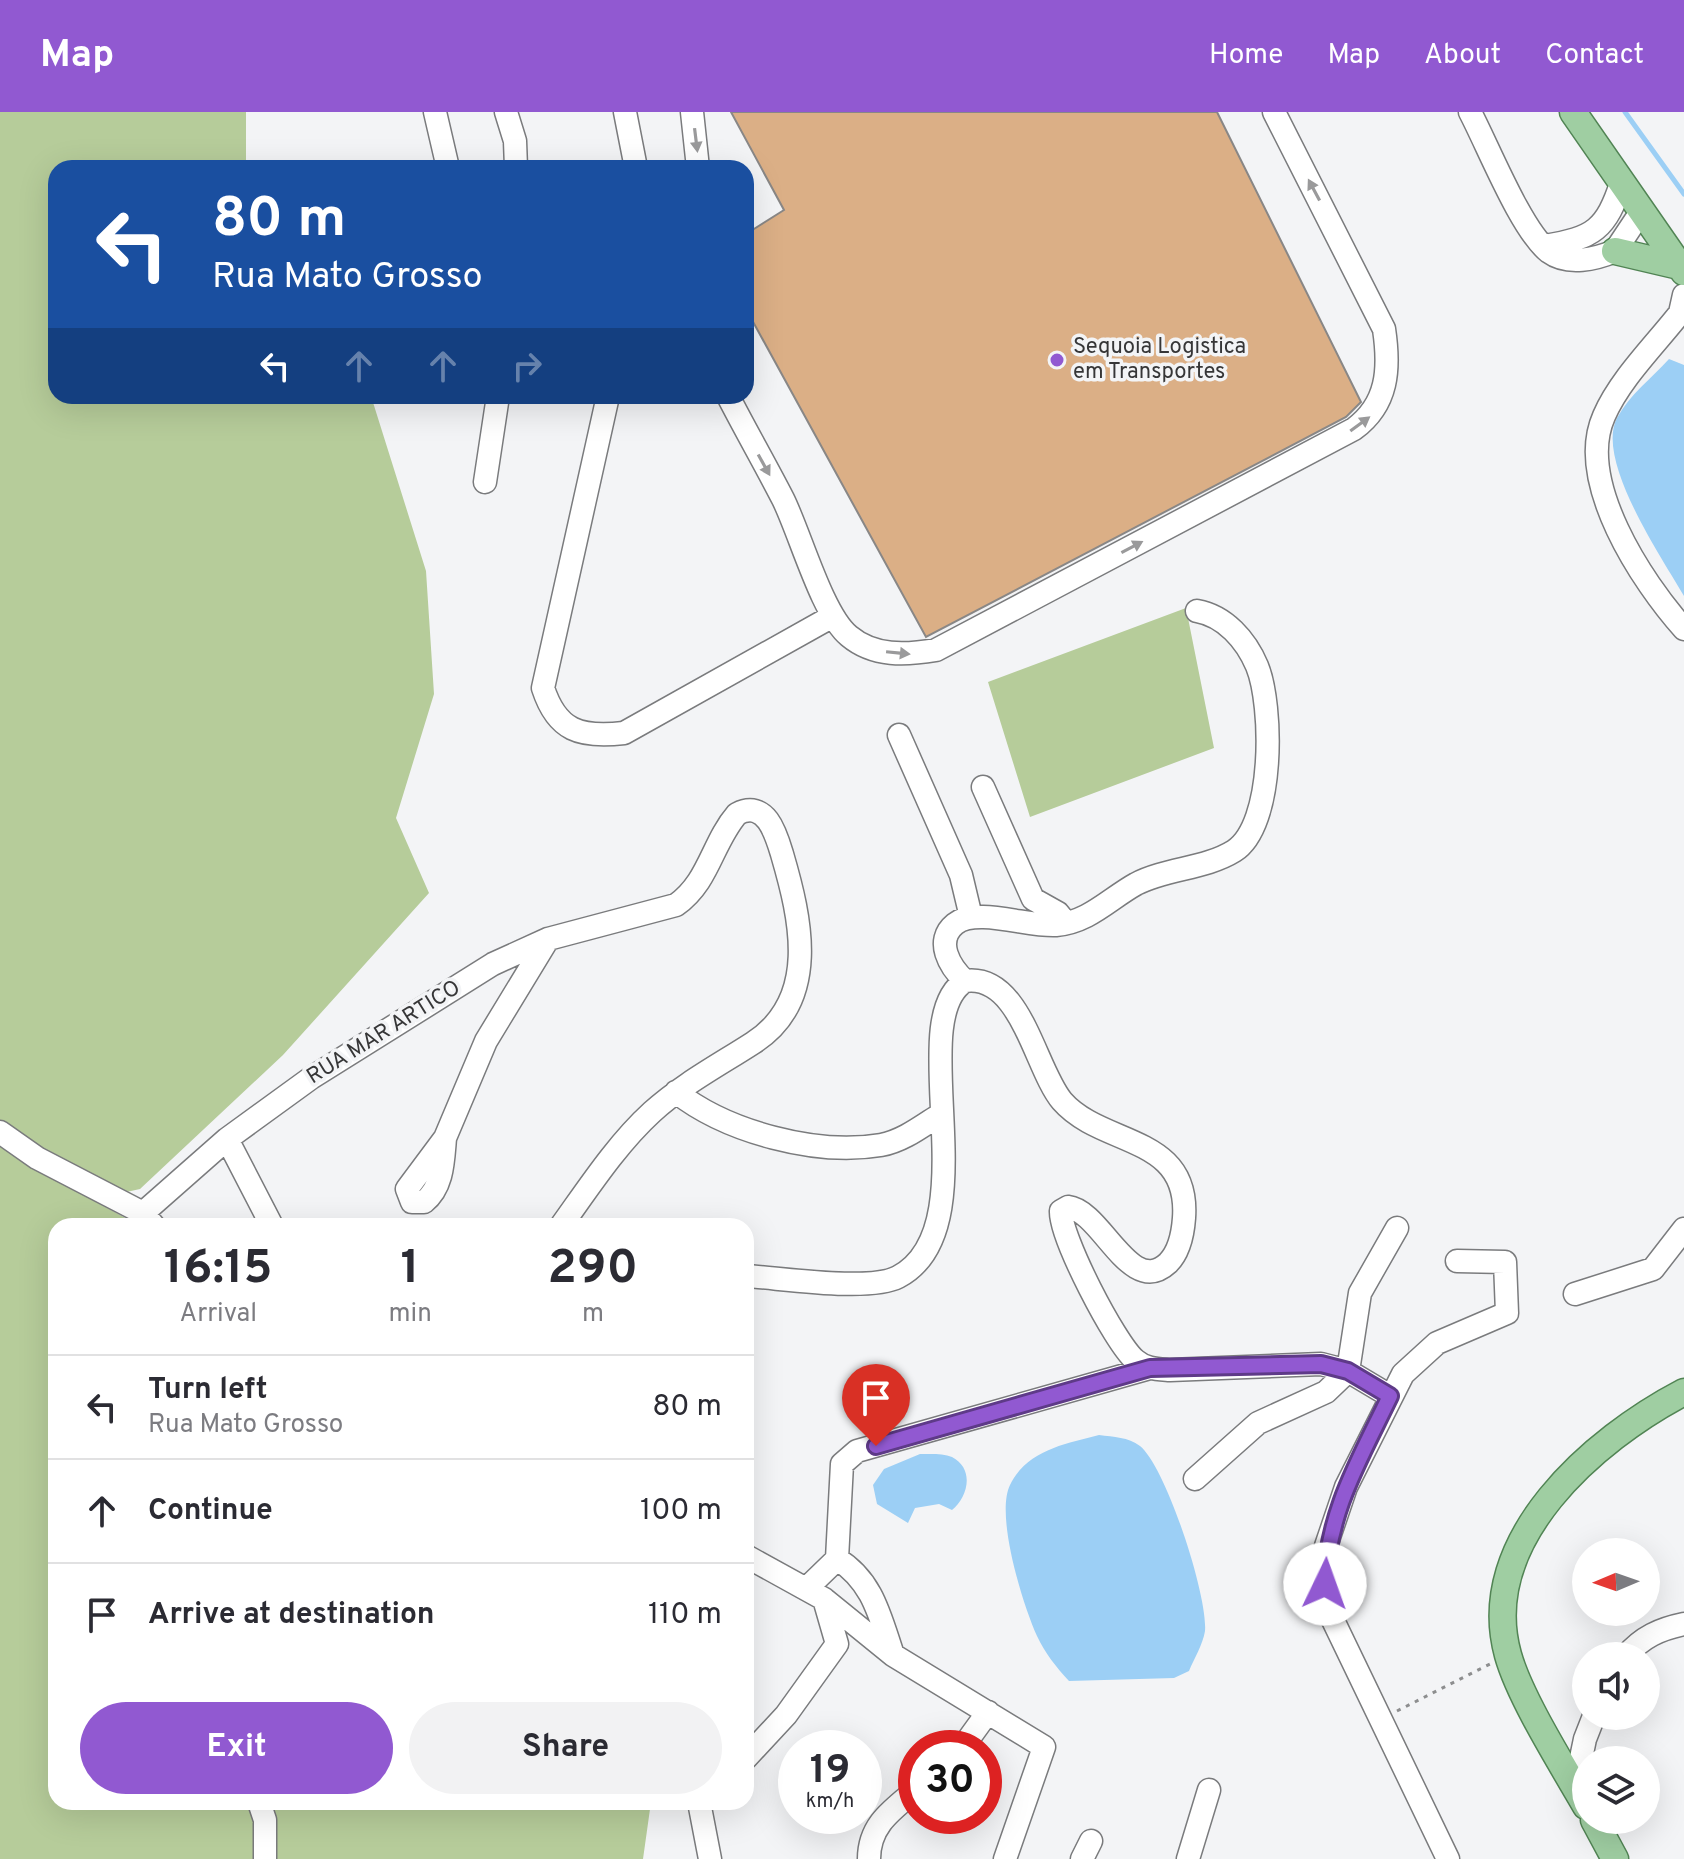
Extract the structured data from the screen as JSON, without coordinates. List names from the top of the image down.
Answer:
{
  "streets": {
    "street": ["RUA MAR ARTICO"]
  },
  "places": ["Sequoia Logistica em Transportes"],
  "north": "left",
  "page": {
    "header": "Map",
    "nav": [
      "Home",
      "Map",
      "About",
      "Contact"
    ],
    "turn": ["80 m", "Rua Mato Grosso"],
    "eta": [
      "16:15",
      "Arrival",
      "1",
      "min",
      "290",
      "m"
    ],
    "list": [
      {
        "name": "Turn left",
        "note": "Rua Mato Grosso",
        "value": "80 m"
      },
      {
        "name": "Continue",
        "value": "100 m"
      },
      {
        "name": "Arrive at destination",
        "value": "110 m"
      }
    ],
    "buttons": ["Exit", "Share"],
    "speed": "19 km/h",
    "limit": "30"
  }
}
